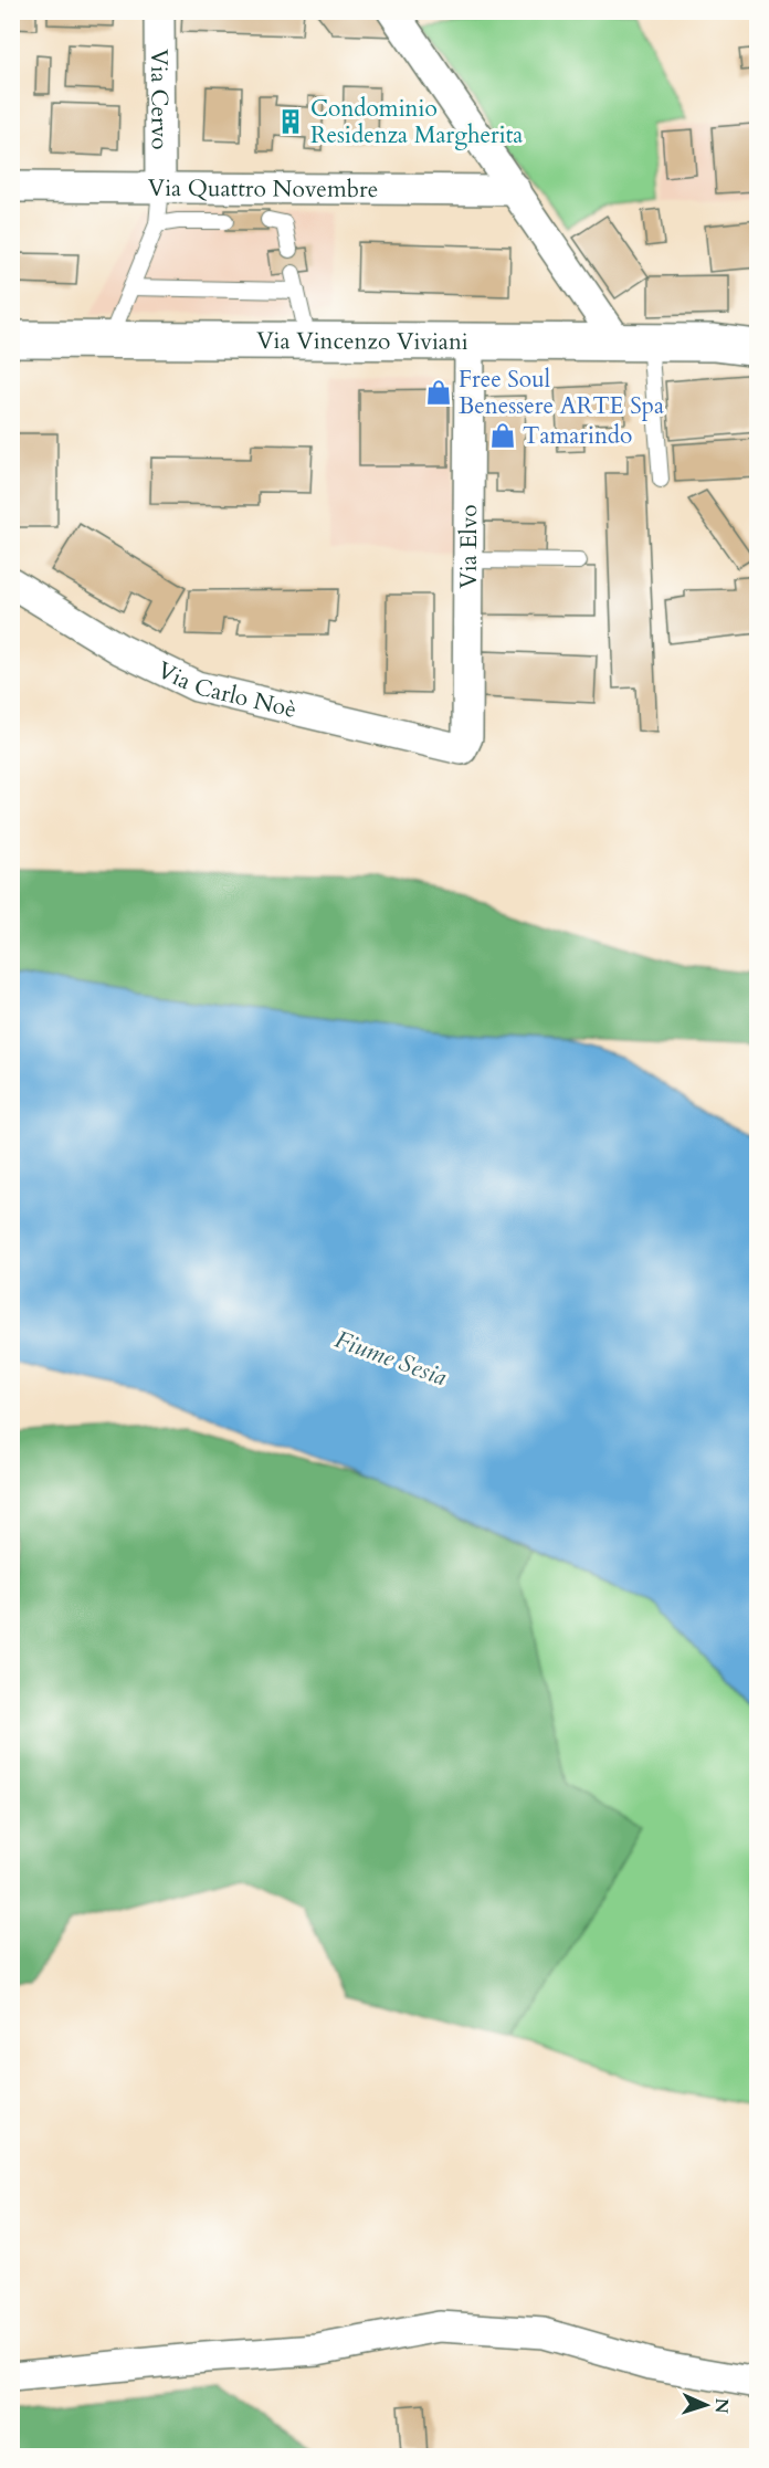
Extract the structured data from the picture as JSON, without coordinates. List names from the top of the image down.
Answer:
{
  "streets": {
    "main road": ["Via Vincenzo Viviani"],
    "street": [
      "Via Cervo",
      "Via Quattro Novembre",
      "Via Elvo",
      "Via Carlo Noè"
    ]
  },
  "crossings": [
    ["Via Cervo", "Via Quattro Novembre"],
    ["Via Vincenzo Viviani", "Via Elvo"],
    ["Via Elvo", "Via Carlo Noè"]
  ],
  "water": ["Fiume Sesia"],
  "places": {
    "building": ["Condominio Residenza Margherita"],
    "shop": ["Free Soul Benessere ARTE Spa", "Tamarindo"]
  },
  "north": "right"
}
